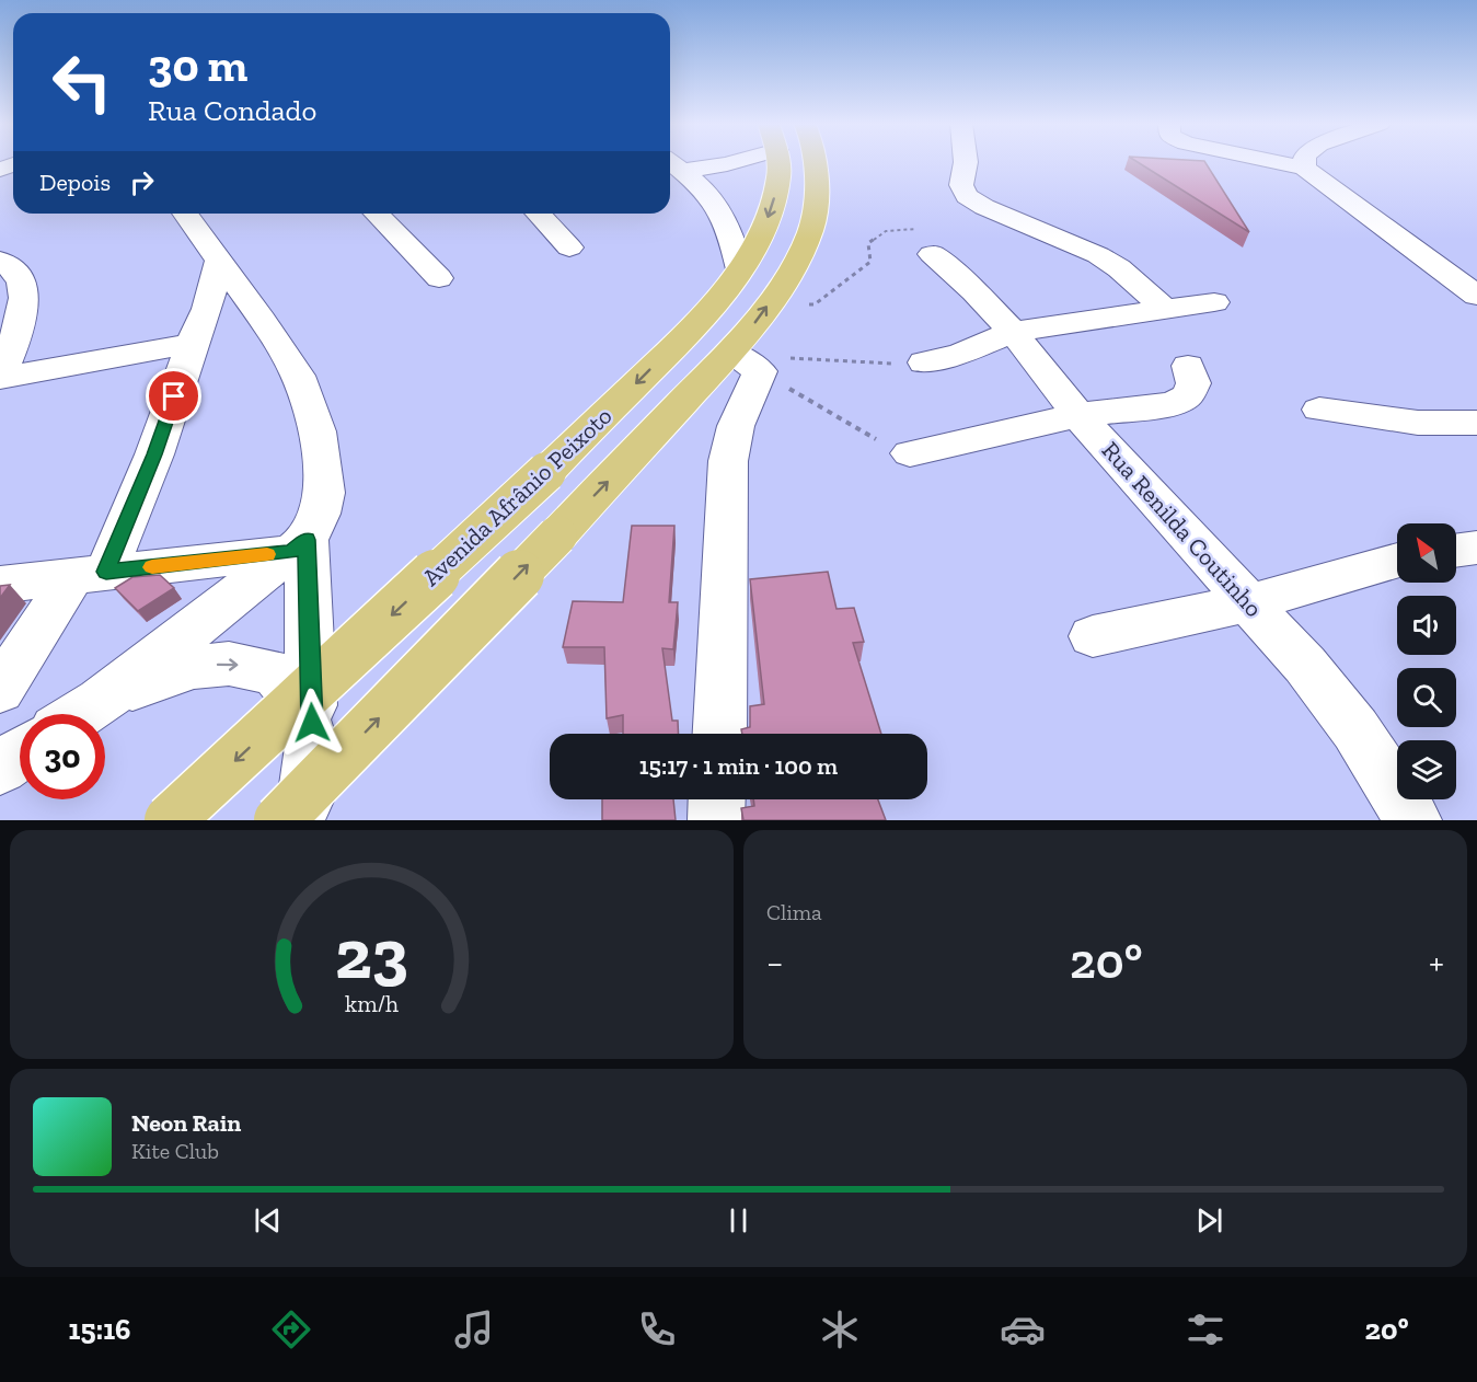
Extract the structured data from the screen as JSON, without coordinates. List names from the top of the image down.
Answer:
{
  "streets": {
    "main road": ["Avenida Afrânio Peixoto"],
    "street": ["Rua Renilda Coutinho"]
  },
  "north": "top left",
  "page": {
    "turn": ["30 m", "Rua Condado"],
    "then": "Depois",
    "limit": "30",
    "trip": "15:17 · 1 min · 100 m",
    "tile": "Clima",
    "heat": ["−", "20°", "+"],
    "song": ["Neon Rain", "Kite Club"],
    "tabs": ["15:16", "20°"],
    "gauge": ["23", "km/h"]
  }
}
